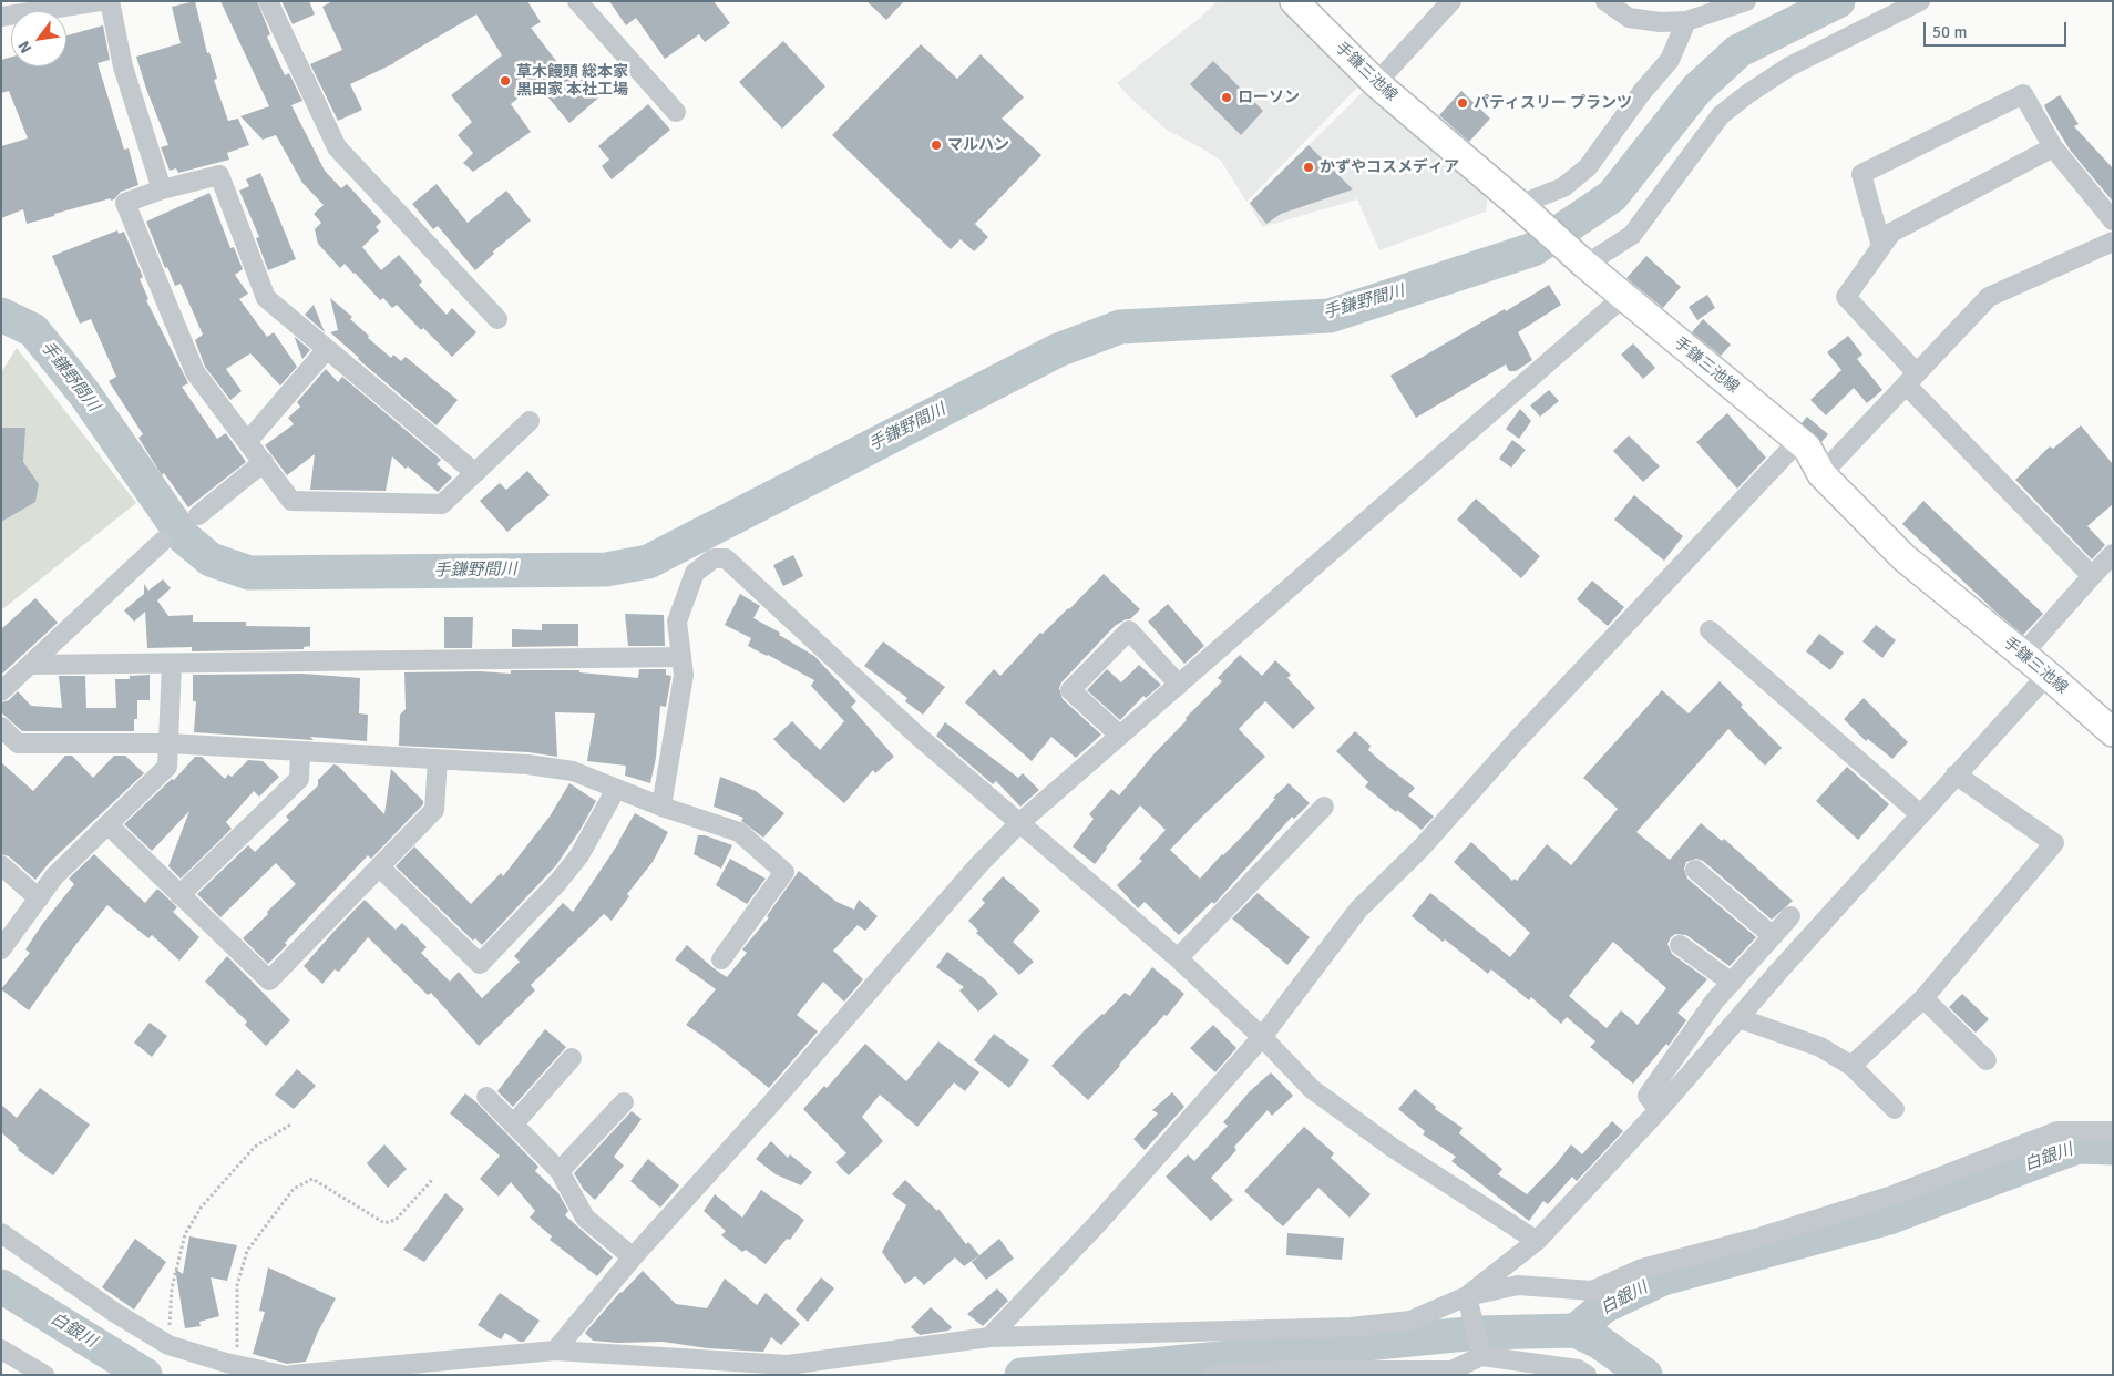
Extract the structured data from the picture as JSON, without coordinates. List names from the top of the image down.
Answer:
{
  "streets": {
    "main road": ["手鎌三池線"]
  },
  "water": ["手鎌野間川", "白銀川"],
  "places": [
    "草木饅頭 総本家 黒田家 本社工場",
    "ローソン",
    "パティスリー プランツ",
    "マルハン",
    "かずやコスメディア"
  ],
  "scale_bar": "50 m",
  "north": "bottom left"
}
